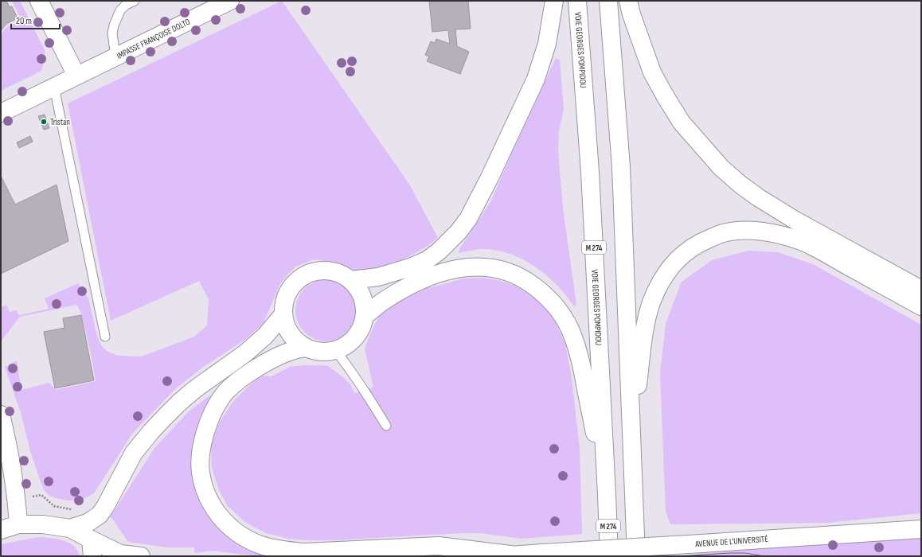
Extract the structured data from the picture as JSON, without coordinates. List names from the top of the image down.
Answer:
{
  "streets": {
    "main road": [
      "IMPASSE FRANÇOISE DOLTO",
      "VOIE GEORGES POMPIDOU",
      "M 274",
      "AVENUE DE L'UNIVERSITÉ"
    ]
  },
  "places": ["Tristan"],
  "scale_bar": "20 m"
}
